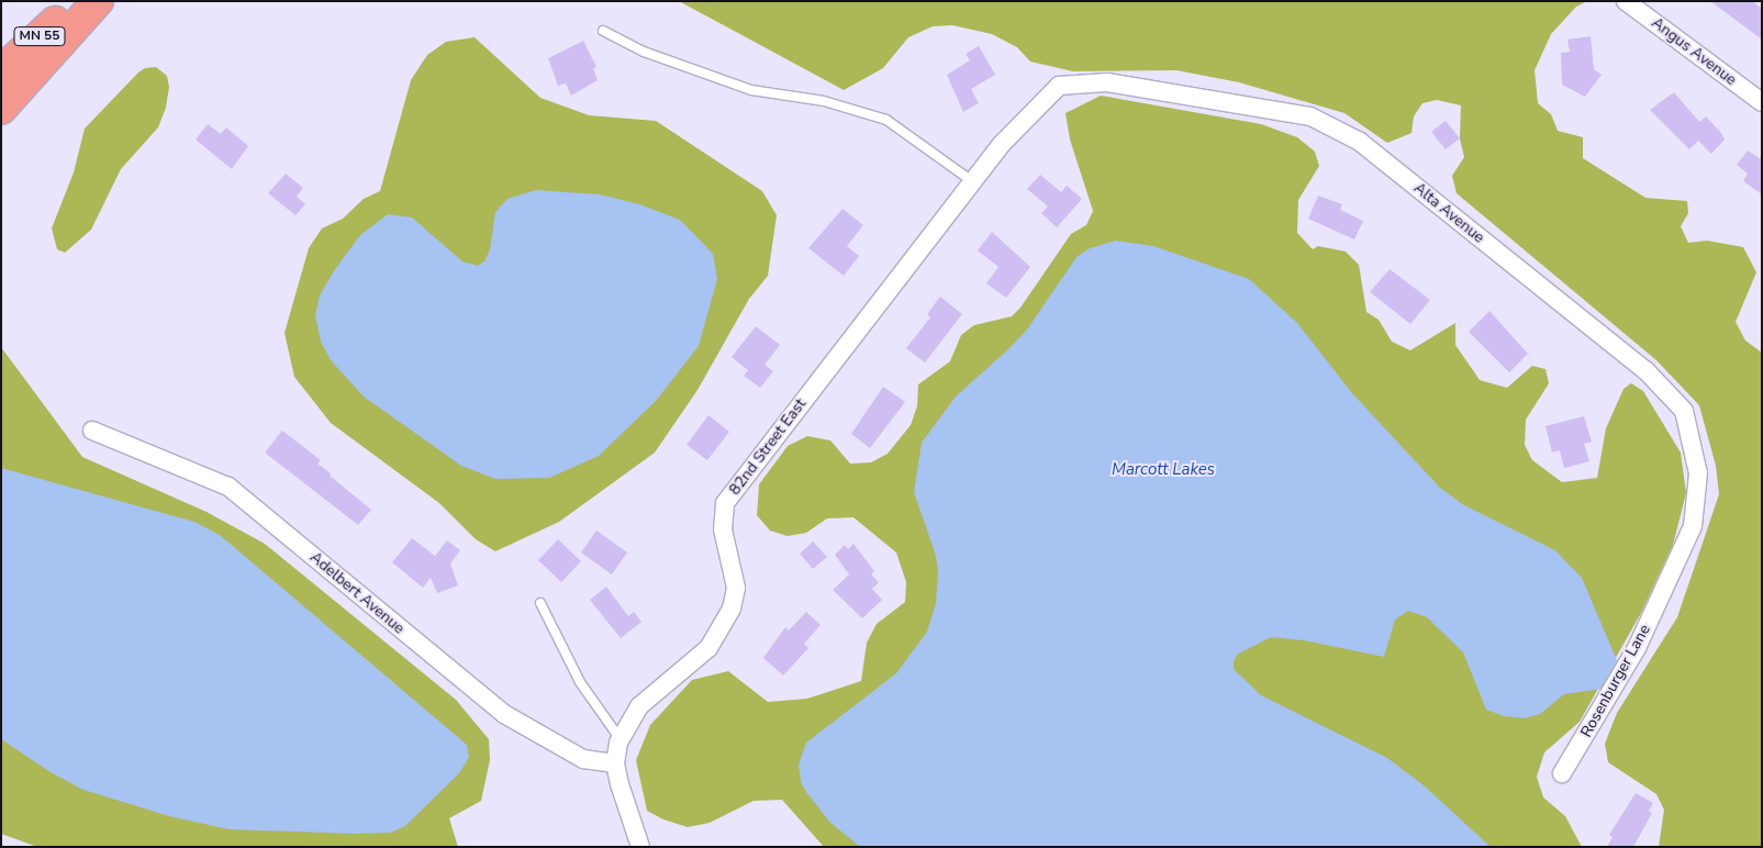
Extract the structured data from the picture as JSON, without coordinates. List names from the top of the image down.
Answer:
{
  "streets": {
    "highway": ["MN 55"],
    "street": [
      "Angus Avenue",
      "Alta Avenue",
      "82nd Street East",
      "Adelbert Avenue",
      "Rosenburger Lane"
    ]
  },
  "crossings": [
    ["Alta Avenue", "82nd Street East"],
    ["Alta Avenue", "Rosenburger Lane"],
    ["82nd Street East", "Adelbert Avenue"]
  ],
  "water": ["Marcott Lakes"]
}
